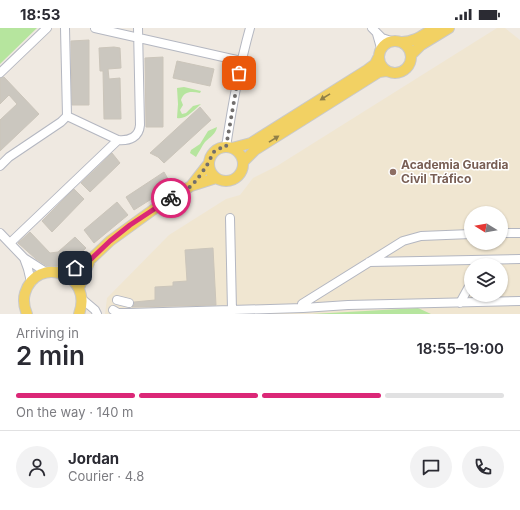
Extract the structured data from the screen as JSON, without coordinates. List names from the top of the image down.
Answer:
{
  "places": ["Academia Guardia Civil Tráfico"],
  "north": "left",
  "page": {
    "status": "18:53",
    "heading": ["2 min", "Arriving in", "18:55–19:00"],
    "panel": ["Jordan", "Courier · 4.8"],
    "bar": "On the way · 140 m"
  }
}
